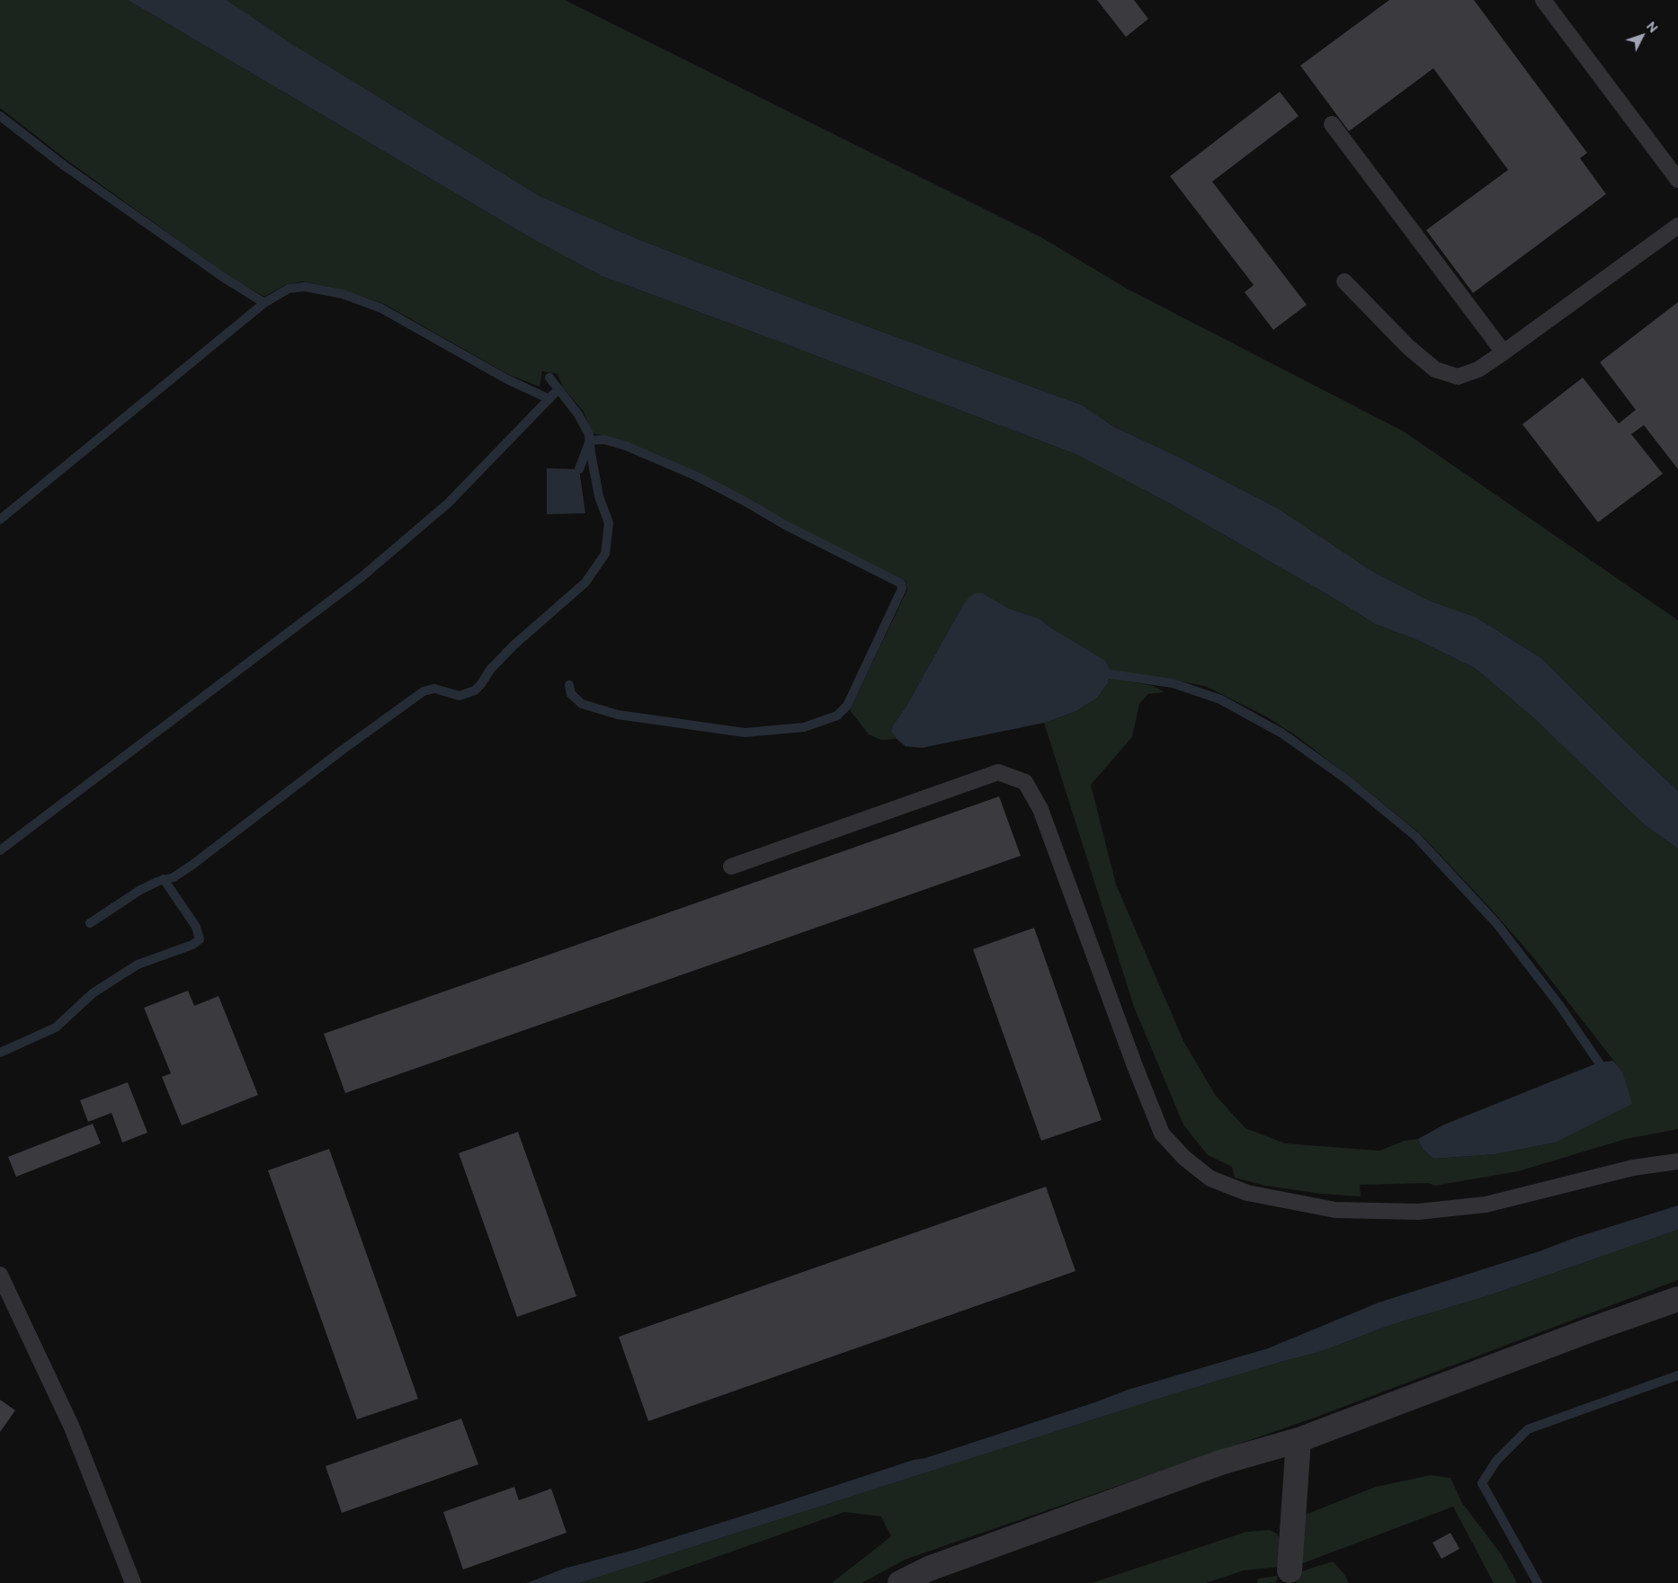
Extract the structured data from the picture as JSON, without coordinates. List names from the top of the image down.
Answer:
{
  "north": "top right"
}
